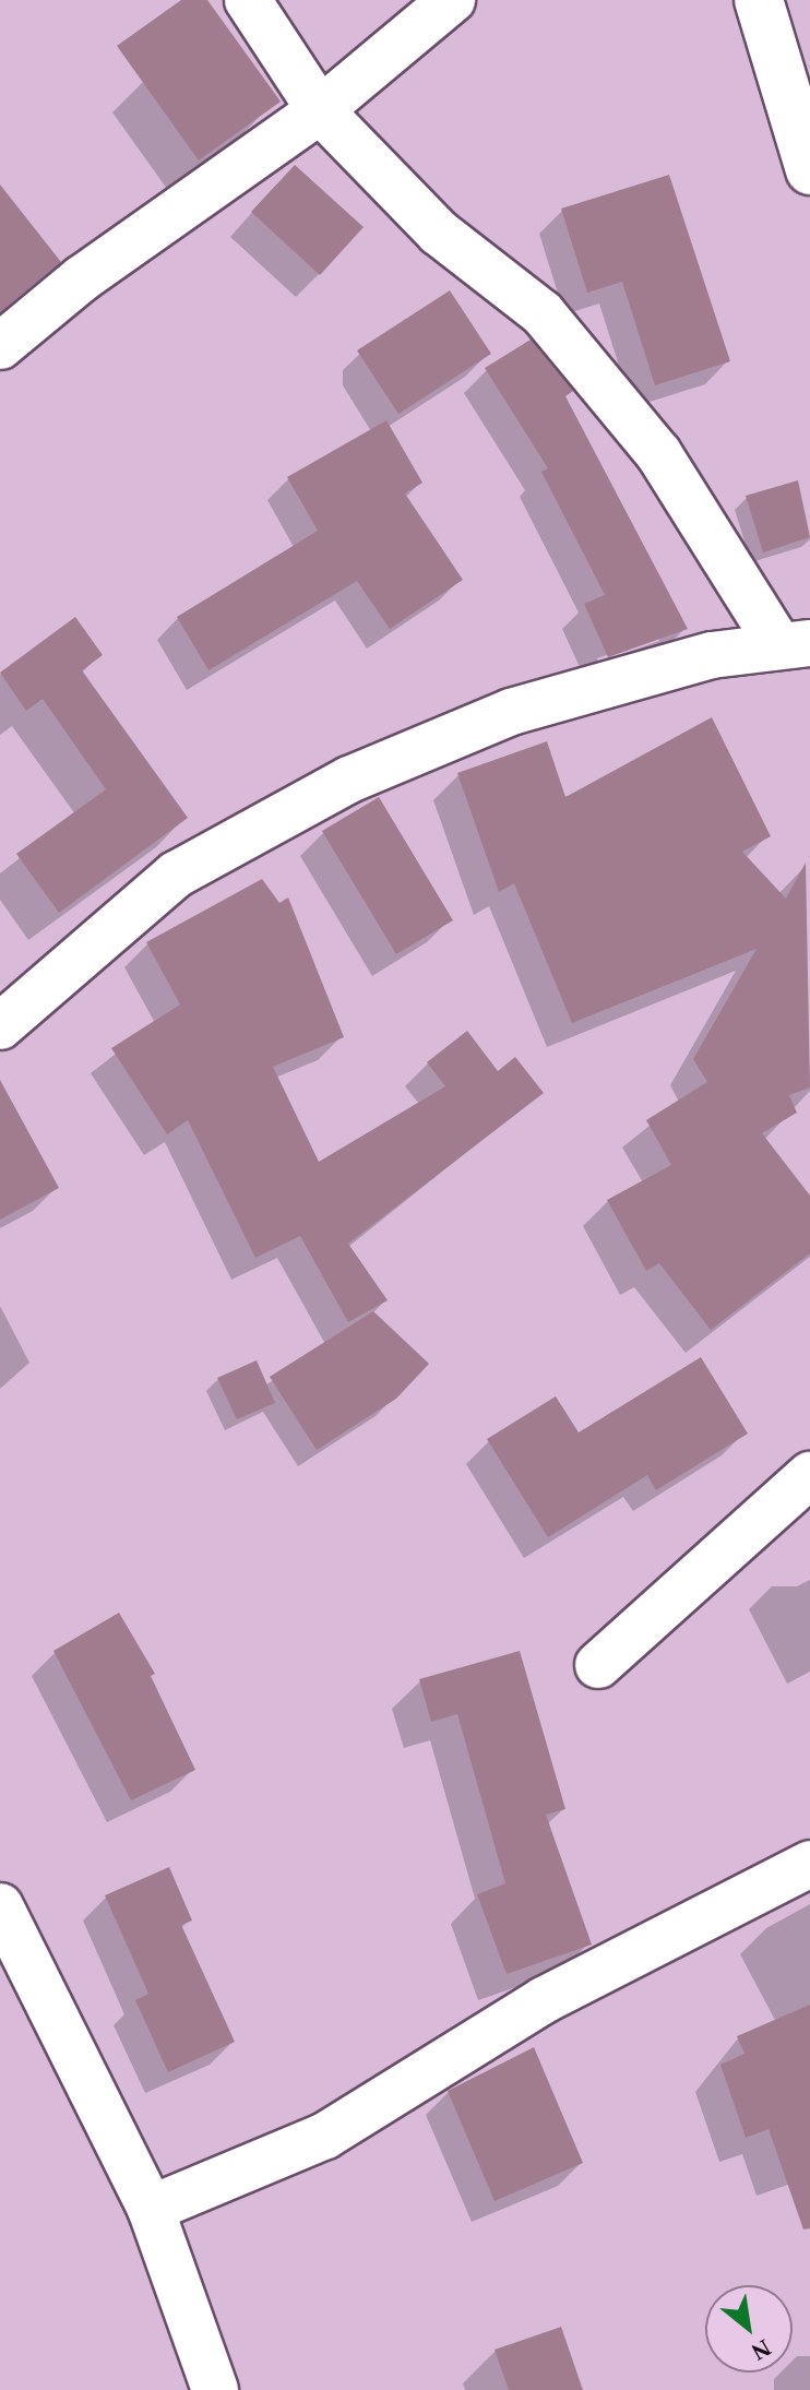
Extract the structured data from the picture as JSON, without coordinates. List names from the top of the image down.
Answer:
{
  "north": "bottom right"
}
